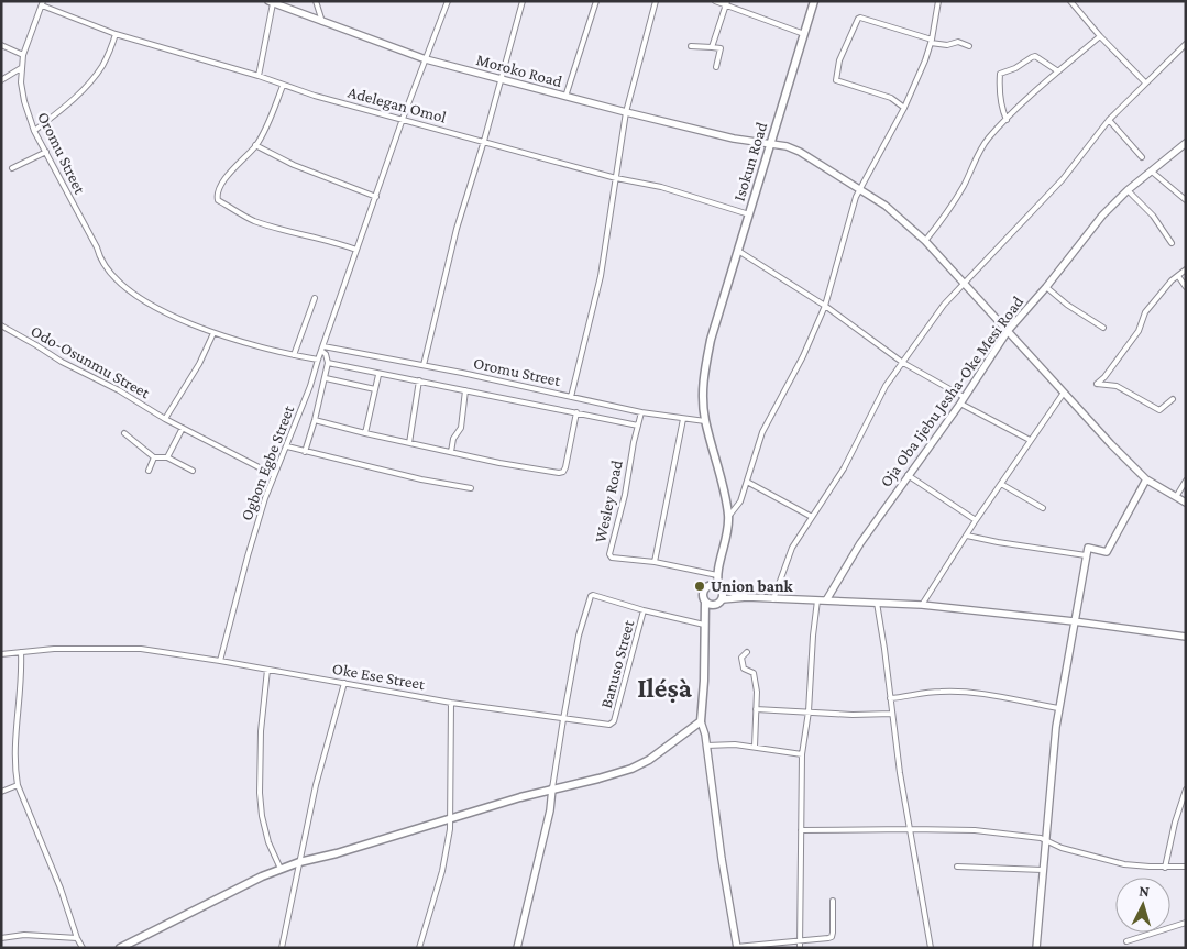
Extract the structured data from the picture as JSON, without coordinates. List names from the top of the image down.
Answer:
{
  "streets": {
    "main road": ["Isokun Road"],
    "street": [
      "Moroko Road",
      "Adelegan Omol",
      "Oromu Street",
      "Odo-Osunmu Street",
      "Oja Oba Ijebu Jesha-Oke Mesi Road",
      "Ogbon Egbe Street",
      "Wesley Road",
      "Banuso Street",
      "Oke Ese Street"
    ]
  },
  "crossings": [
    ["Moroko Road", "Isokun Road"],
    ["Moroko Road", "Oja Oba Ijebu Jesha-Oke Mesi Road"],
    ["Adelegan Omol", "Oromu Street"],
    ["Adelegan Omol", "Isokun Road"],
    ["Oromu Street", "Isokun Road"],
    ["Oromu Street", "Ogbon Egbe Street"],
    ["Oromu Street", "Wesley Road"],
    ["Odo-Osunmu Street", "Ogbon Egbe Street"],
    ["Ogbon Egbe Street", "Oke Ese Street"],
    ["Banuso Street", "Oke Ese Street"]
  ],
  "districts": ["Iléṣà"],
  "places": ["Union bank"],
  "north": "top"
}
